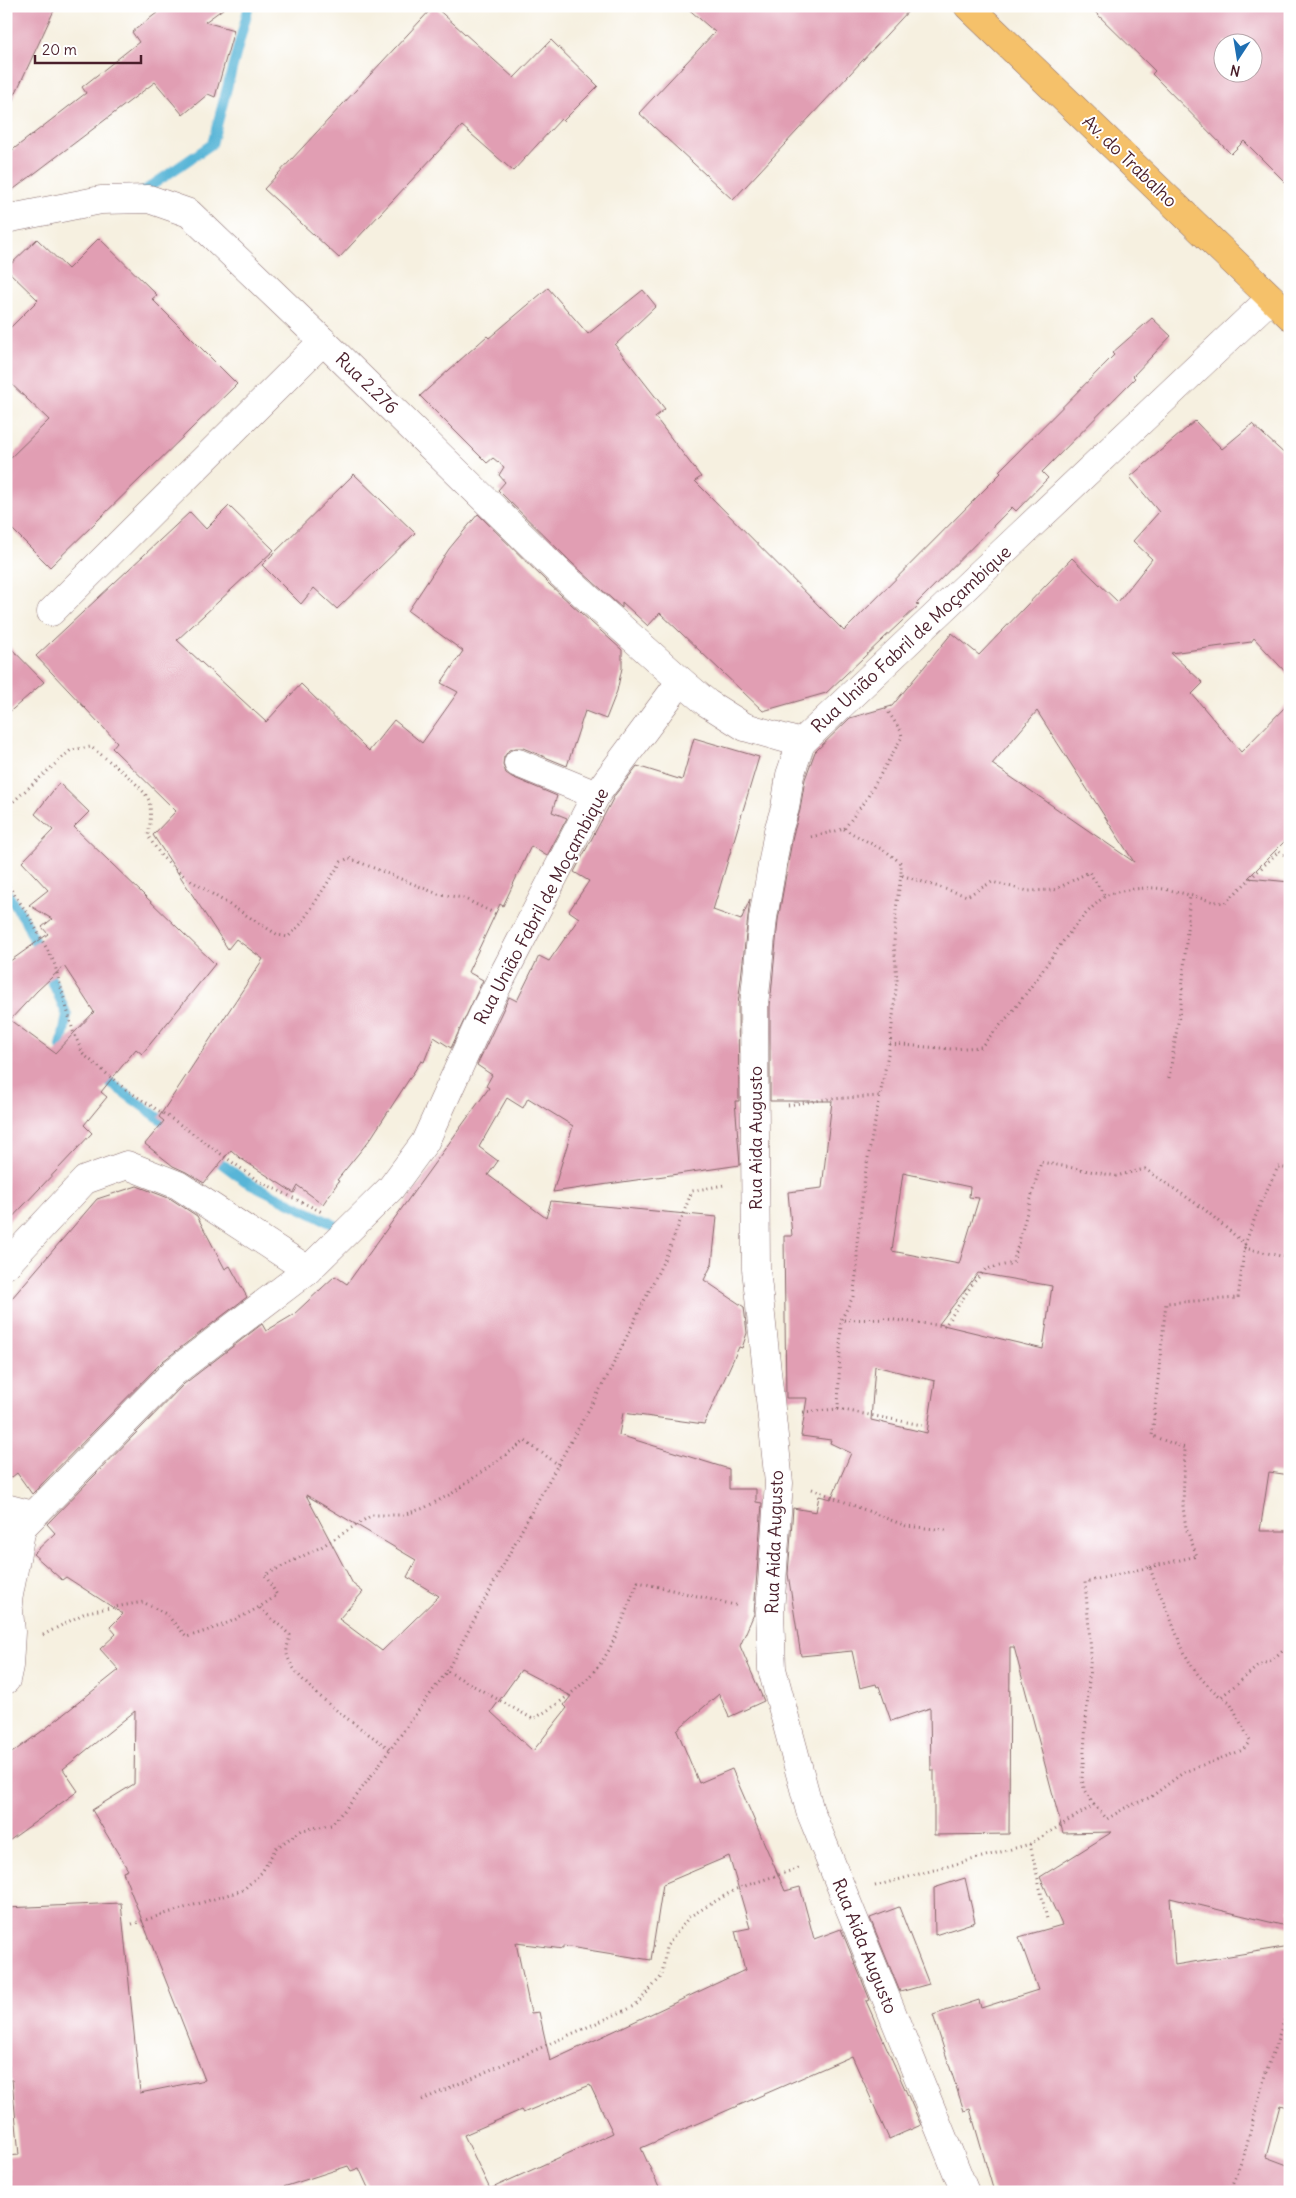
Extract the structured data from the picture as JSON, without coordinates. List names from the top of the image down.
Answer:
{
  "streets": {
    "main road": ["Av. do Trabalho"],
    "street": ["Rua 2.276", "Rua União Fabril de Moçambique", "Rua Aida Augusto"]
  },
  "crossings": [
    ["Av. do Trabalho", "Rua União Fabril de Moçambique"],
    ["Rua 2.276", "Rua União Fabril de Moçambique"],
    ["Rua União Fabril de Moçambique", "Rua Aida Augusto"]
  ],
  "scale_bar": "20 m",
  "north": "bottom"
}
